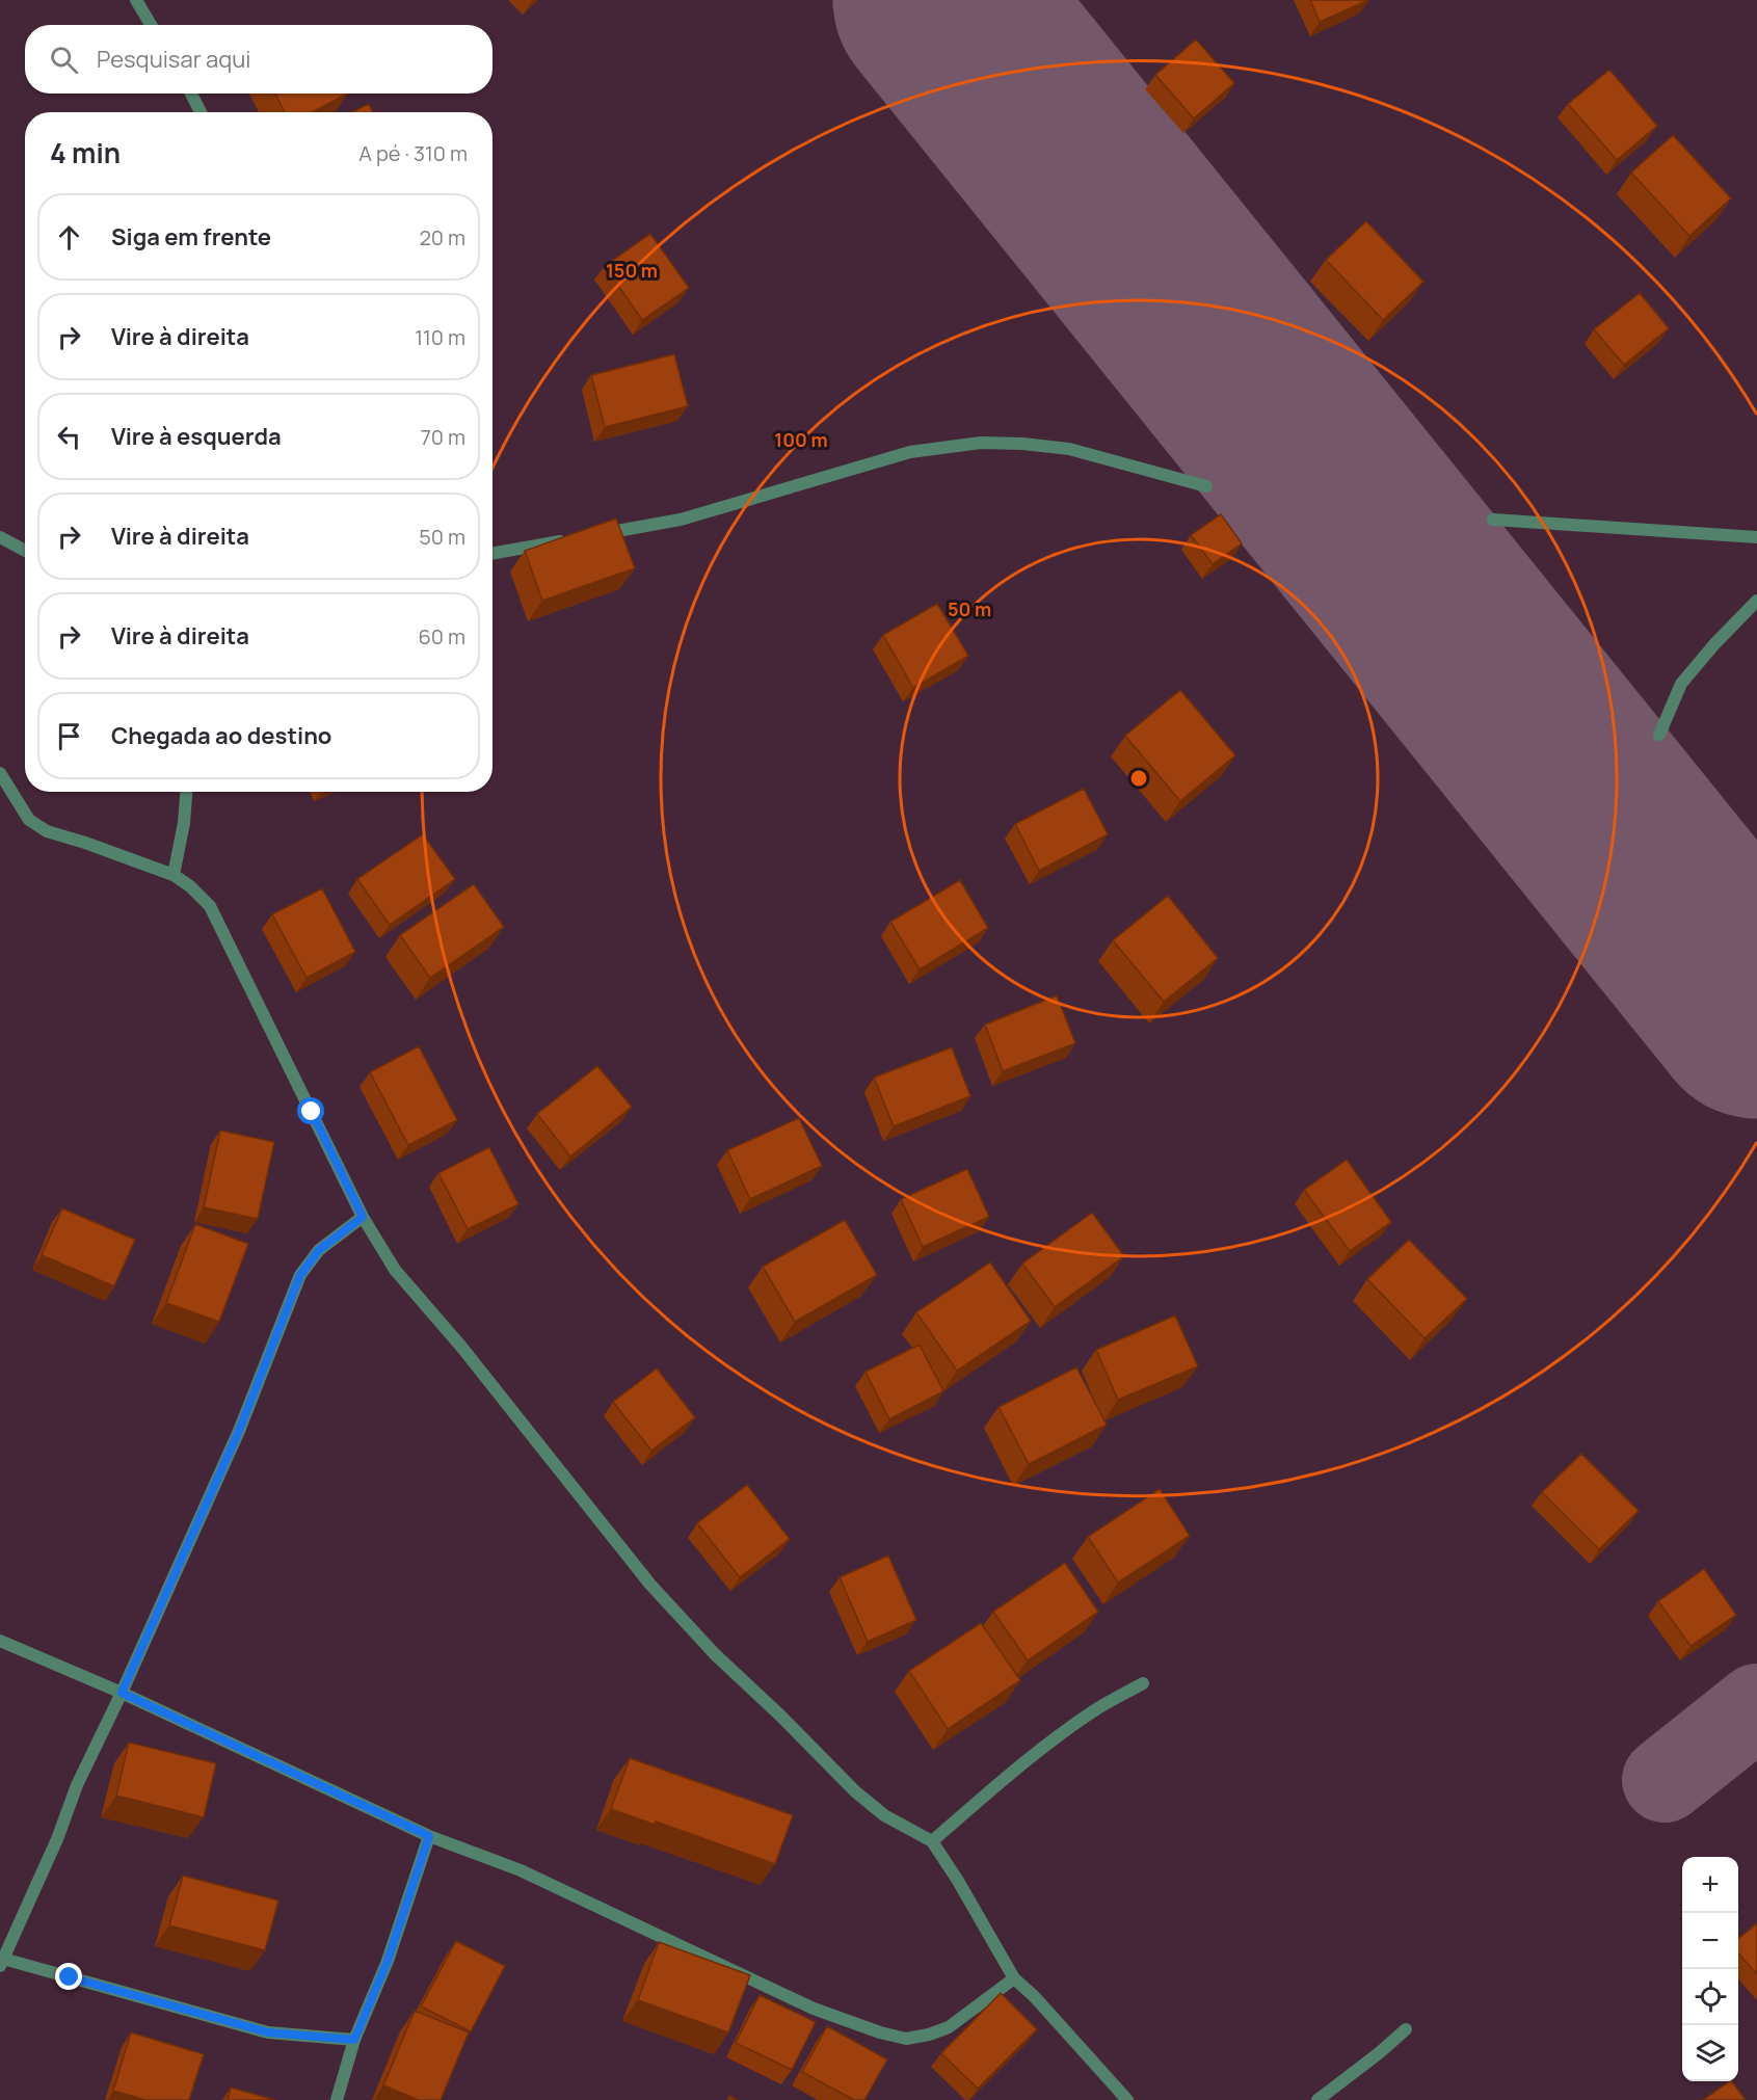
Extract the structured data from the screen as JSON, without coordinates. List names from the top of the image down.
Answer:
{
  "page": {
    "search": "Pesquisar aqui",
    "heading": ["4 min", "A pé · 310 m"],
    "list": [
      ["Siga em frente", "20 m"],
      ["Vire à direita", "110 m"],
      ["Vire à esquerda", "70 m"],
      ["Vire à direita", "50 m"],
      ["Vire à direita", "60 m"],
      "Chegada ao destino"
    ],
    "map_buttons": ["+", "−"]
  },
  "rings": ["150 m", "100 m", "50 m"]
}
